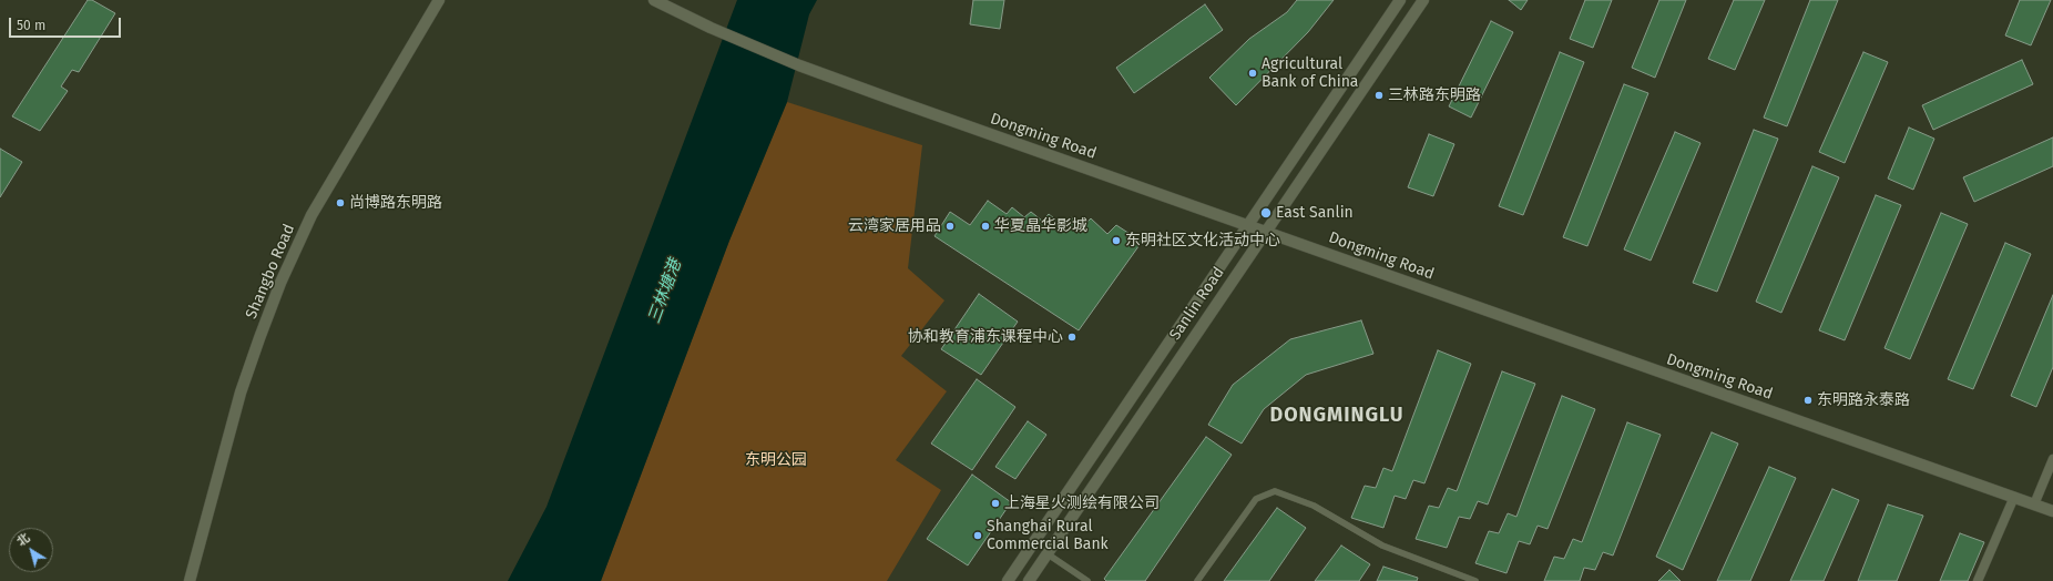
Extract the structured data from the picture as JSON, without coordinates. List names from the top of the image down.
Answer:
{
  "streets": {
    "main road": ["Dongming Road", "Shangbo Road", "Sanlin Road"]
  },
  "crossings": [
    ["Dongming Road", "Sanlin Road"]
  ],
  "districts": ["DONGMINGLU"],
  "water": ["三林塘港"],
  "parks": ["东明公园"],
  "places": [
    "Agricultural Bank of China",
    "三林路东明路",
    "尚博路东明路",
    "East Sanlin",
    "云湾家居用品",
    "华夏晶华影城",
    "东明社区文化活动中心",
    "协和教育浦东课程中心",
    "东明路永泰路",
    "上海星火测绘有限公司",
    "Shanghai Rural Commercial Bank"
  ],
  "scale_bar": "50 m",
  "north": "top left"
}
